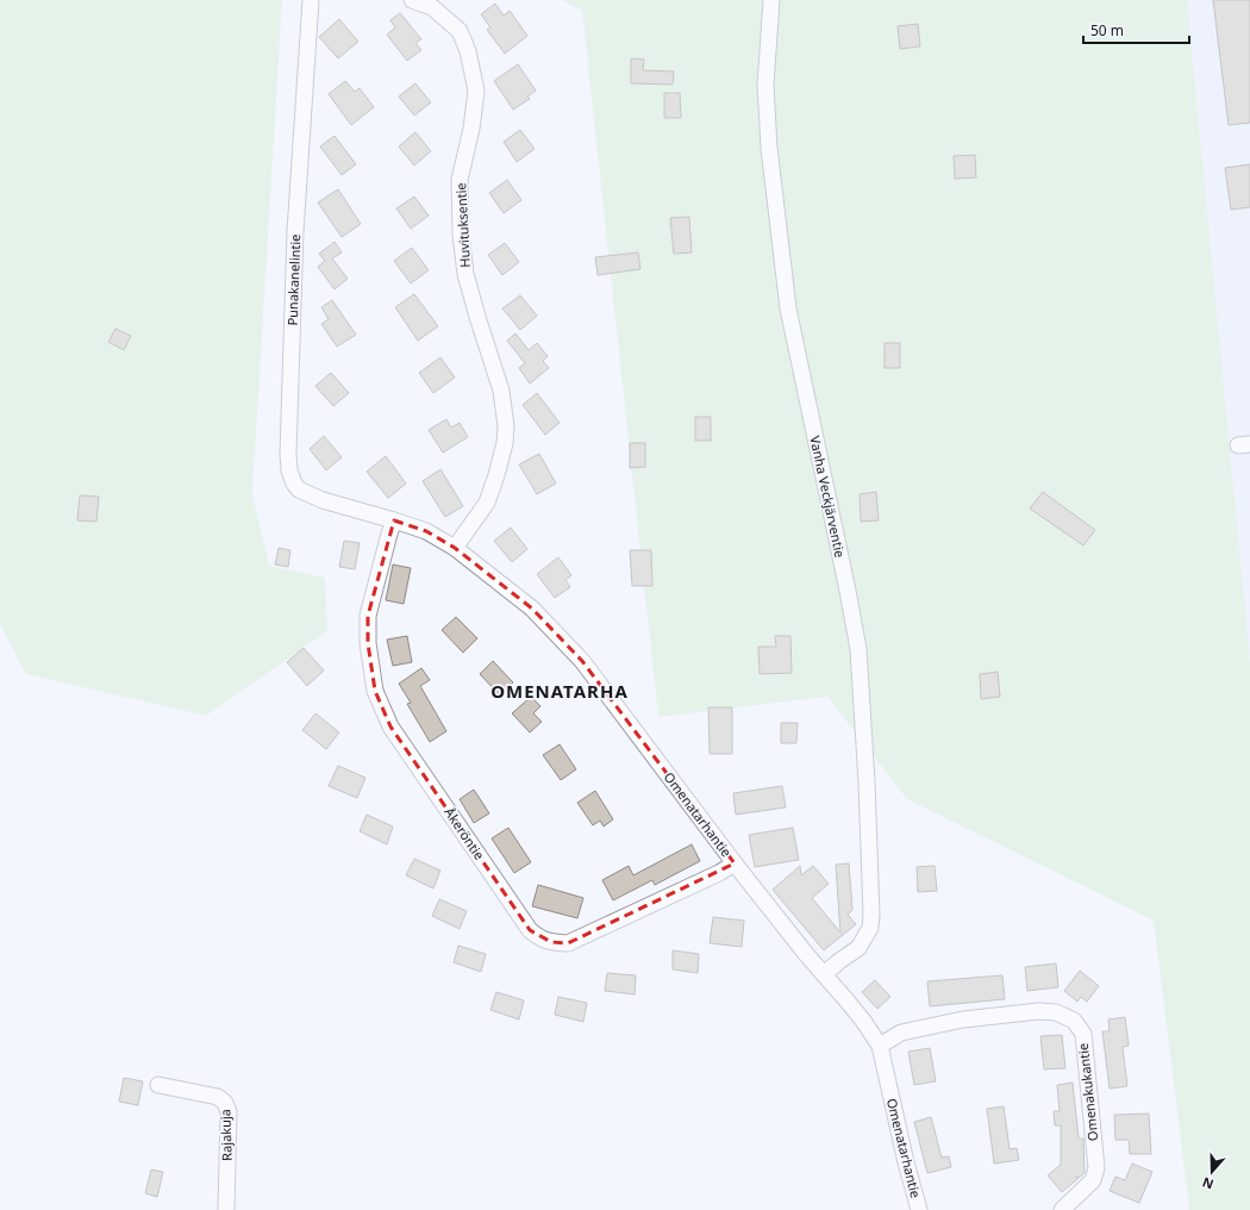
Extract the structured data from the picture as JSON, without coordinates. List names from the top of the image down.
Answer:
{
  "streets": {
    "street": [
      "Huvituksentie",
      "Punakanelintie",
      "Vanha Veckjärventie",
      "Omenatarhantie",
      "Åkeröntie",
      "Omenakukantie",
      "Rajakuja"
    ]
  },
  "crossings": [
    ["Huvituksentie", "Omenatarhantie"],
    ["Punakanelintie", "Omenatarhantie"],
    ["Vanha Veckjärventie", "Omenatarhantie"],
    ["Omenatarhantie", "Åkeröntie"],
    ["Omenatarhantie", "Omenakukantie"]
  ],
  "districts": ["OMENATARHA"],
  "scale_bar": "50 m",
  "north": "bottom"
}
